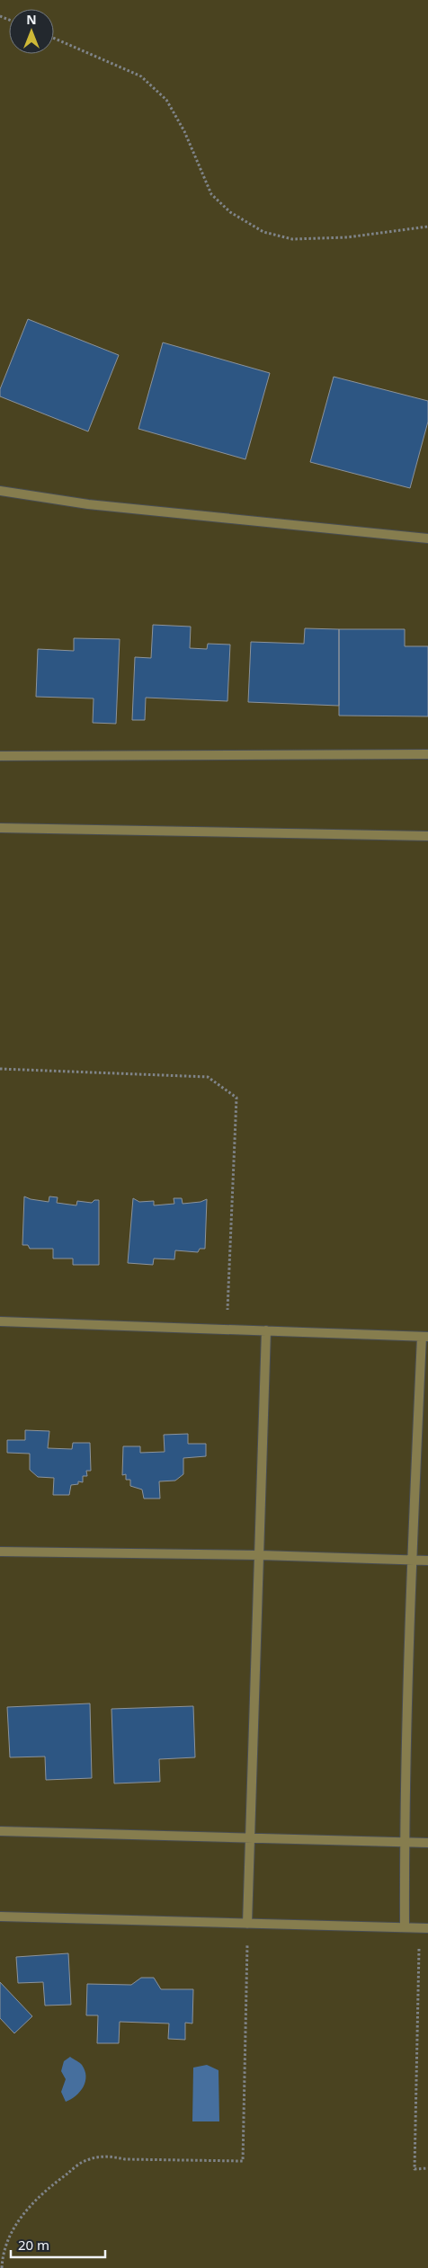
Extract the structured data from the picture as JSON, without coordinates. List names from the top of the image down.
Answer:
{
  "scale_bar": "20 m",
  "north": "top"
}
